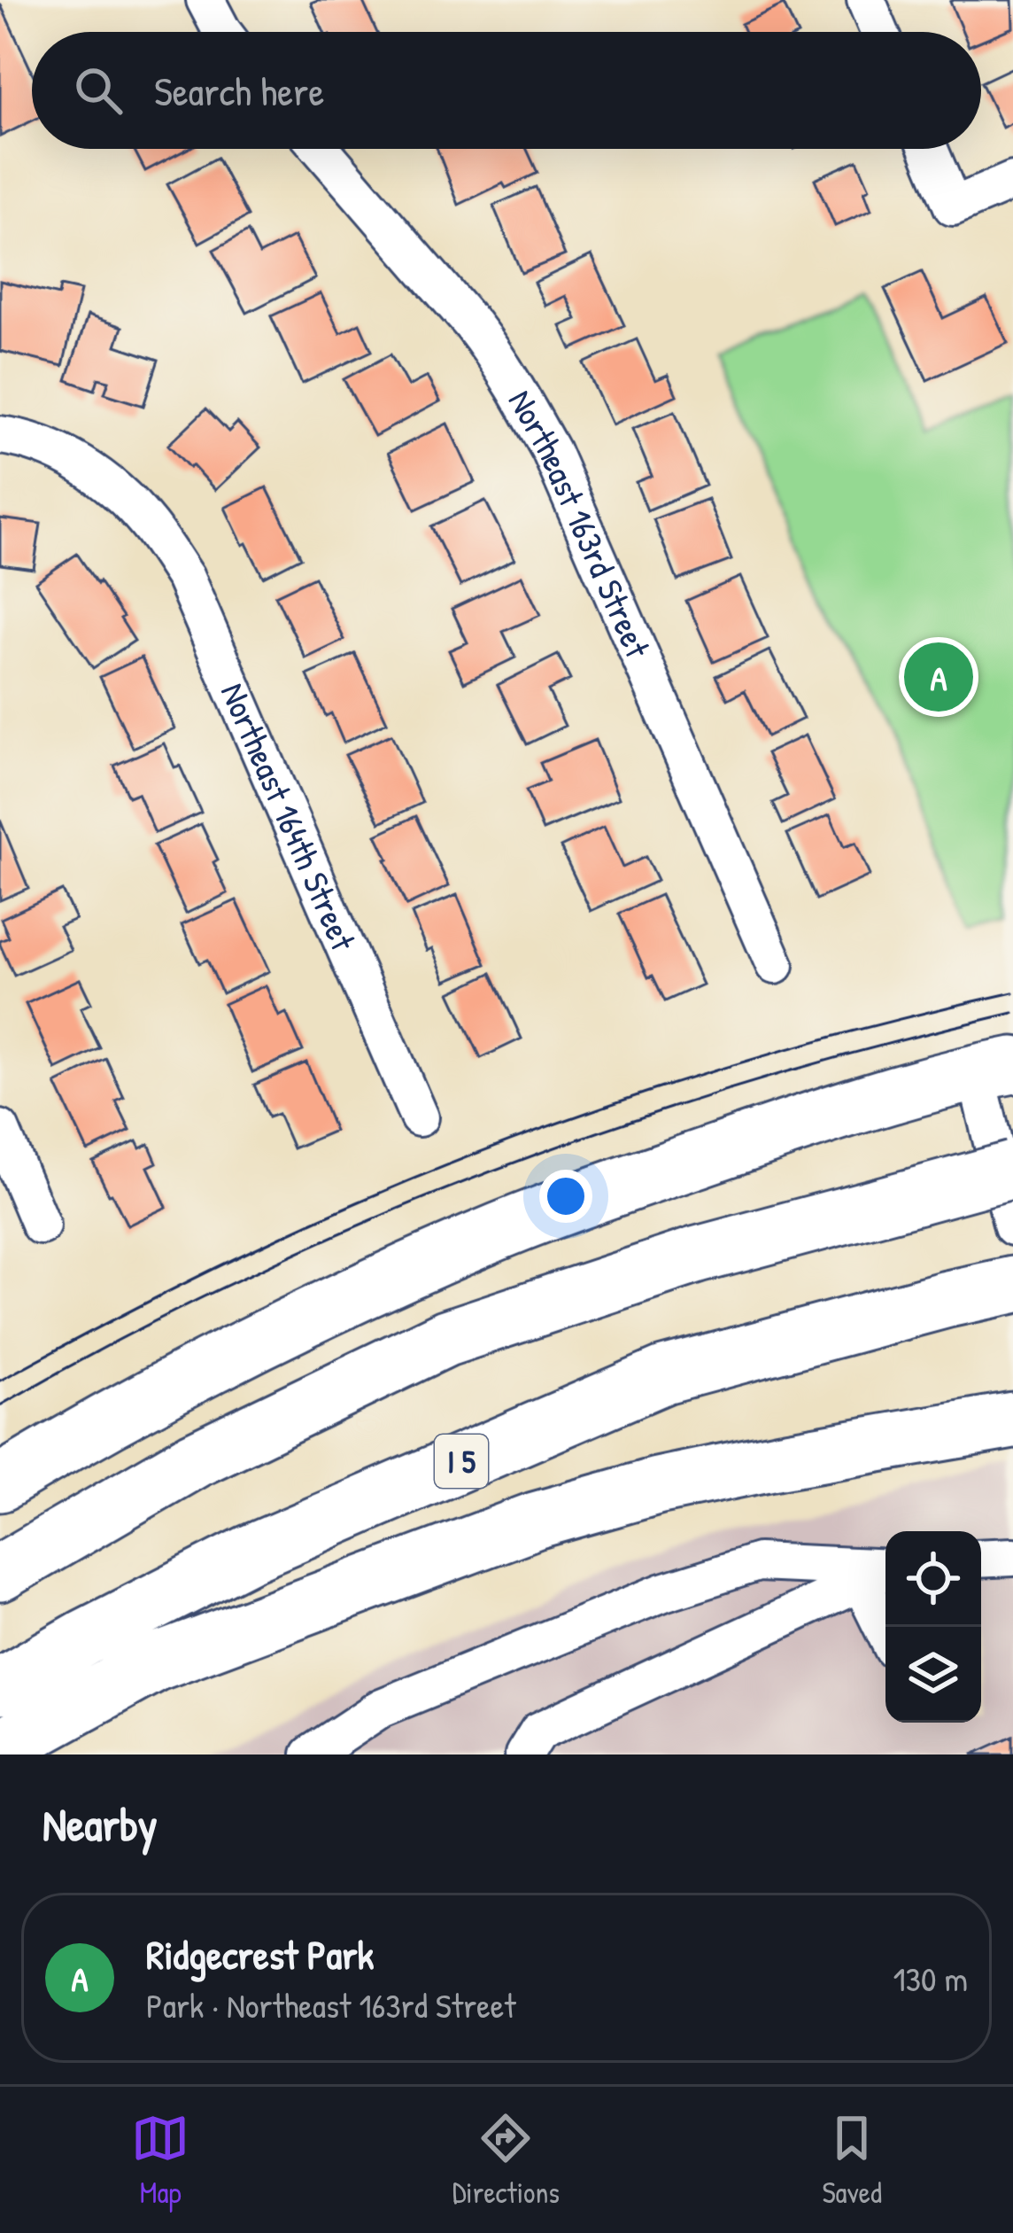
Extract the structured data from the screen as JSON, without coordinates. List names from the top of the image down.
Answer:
{
  "streets": {
    "highway": ["I 5"],
    "street": ["Northeast 163rd Street", "Northeast 164th Street"]
  },
  "page": {
    "search": "Search here",
    "pins": "A",
    "heading": "Nearby",
    "list": [
      {
        "mark": "A",
        "name": "Ridgecrest Park",
        "note": "Park · Northeast 163rd Street",
        "value": "130 m"
      }
    ],
    "nav": ["Map", "Directions", "Saved"]
  }
}
